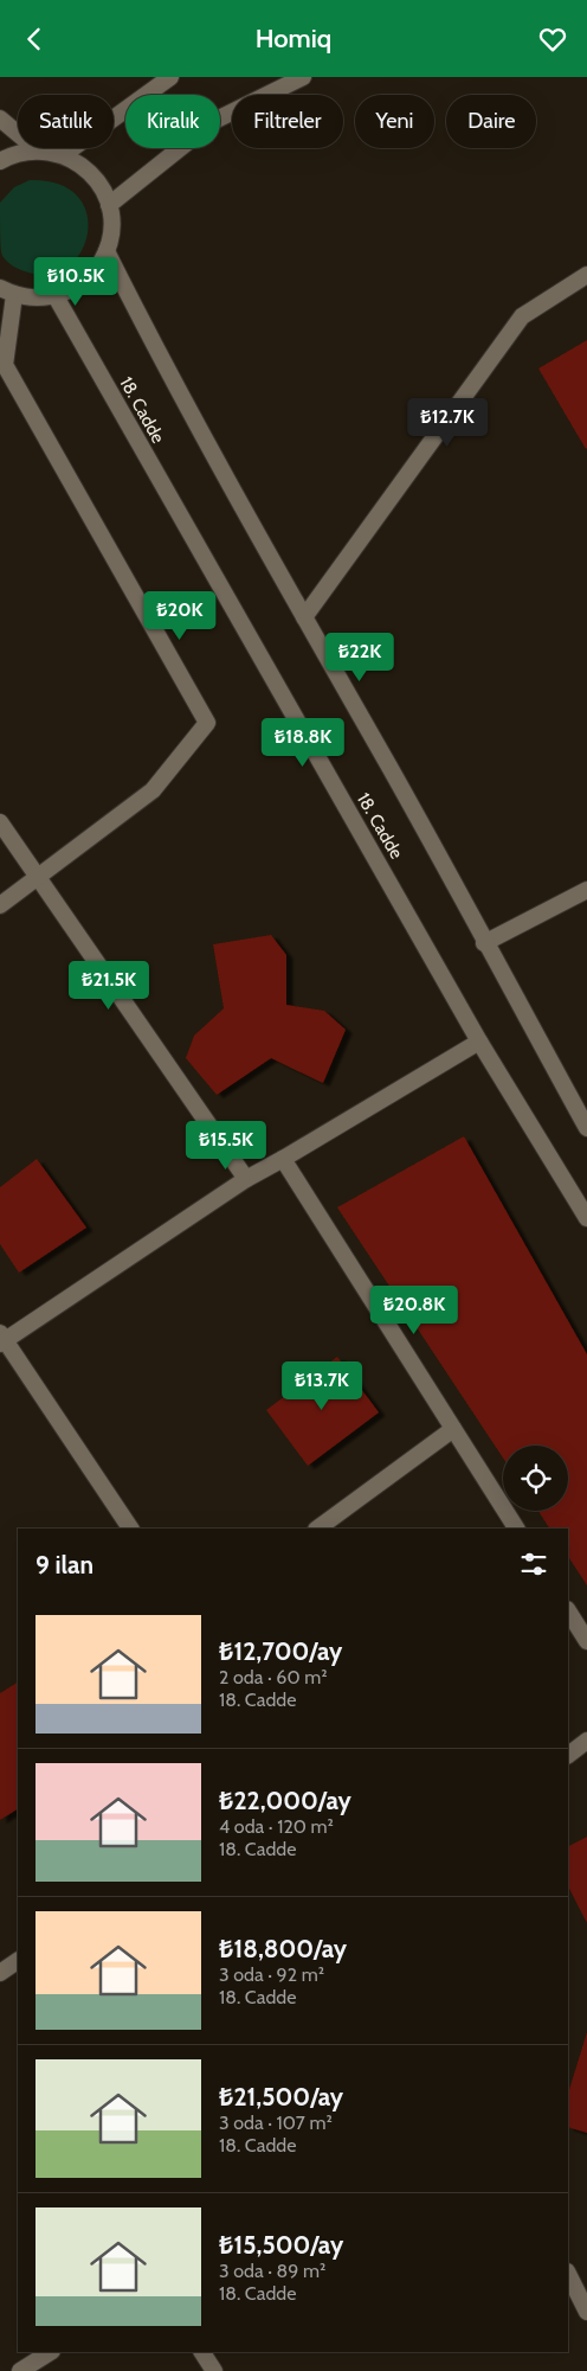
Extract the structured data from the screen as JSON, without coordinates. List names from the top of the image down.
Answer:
{
  "streets": {
    "street": ["18. Cadde"]
  },
  "page": {
    "header": "Homiq",
    "chip": [
      "Satılık",
      "Kiralık",
      "Filtreler",
      "Yeni",
      "Daire"
    ],
    "price": [
      "₺10.5K",
      "₺12.7K",
      "₺20K",
      "₺22K",
      "₺18.8K",
      "₺21.5K",
      "₺15.5K",
      "₺20.8K",
      "₺13.7K"
    ],
    "heading": "9 ilan",
    "list": [
      {
        "name": "₺12,700/ay",
        "note": "2 oda · 60 m² · 18. Cadde"
      },
      {
        "name": "₺22,000/ay",
        "note": "4 oda · 120 m² · 18. Cadde"
      },
      {
        "name": "₺18,800/ay",
        "note": "3 oda · 92 m² · 18. Cadde"
      },
      {
        "name": "₺21,500/ay",
        "note": "3 oda · 107 m² · 18. Cadde"
      },
      {
        "name": "₺15,500/ay",
        "note": "3 oda · 89 m² · 18. Cadde"
      }
    ]
  }
}
